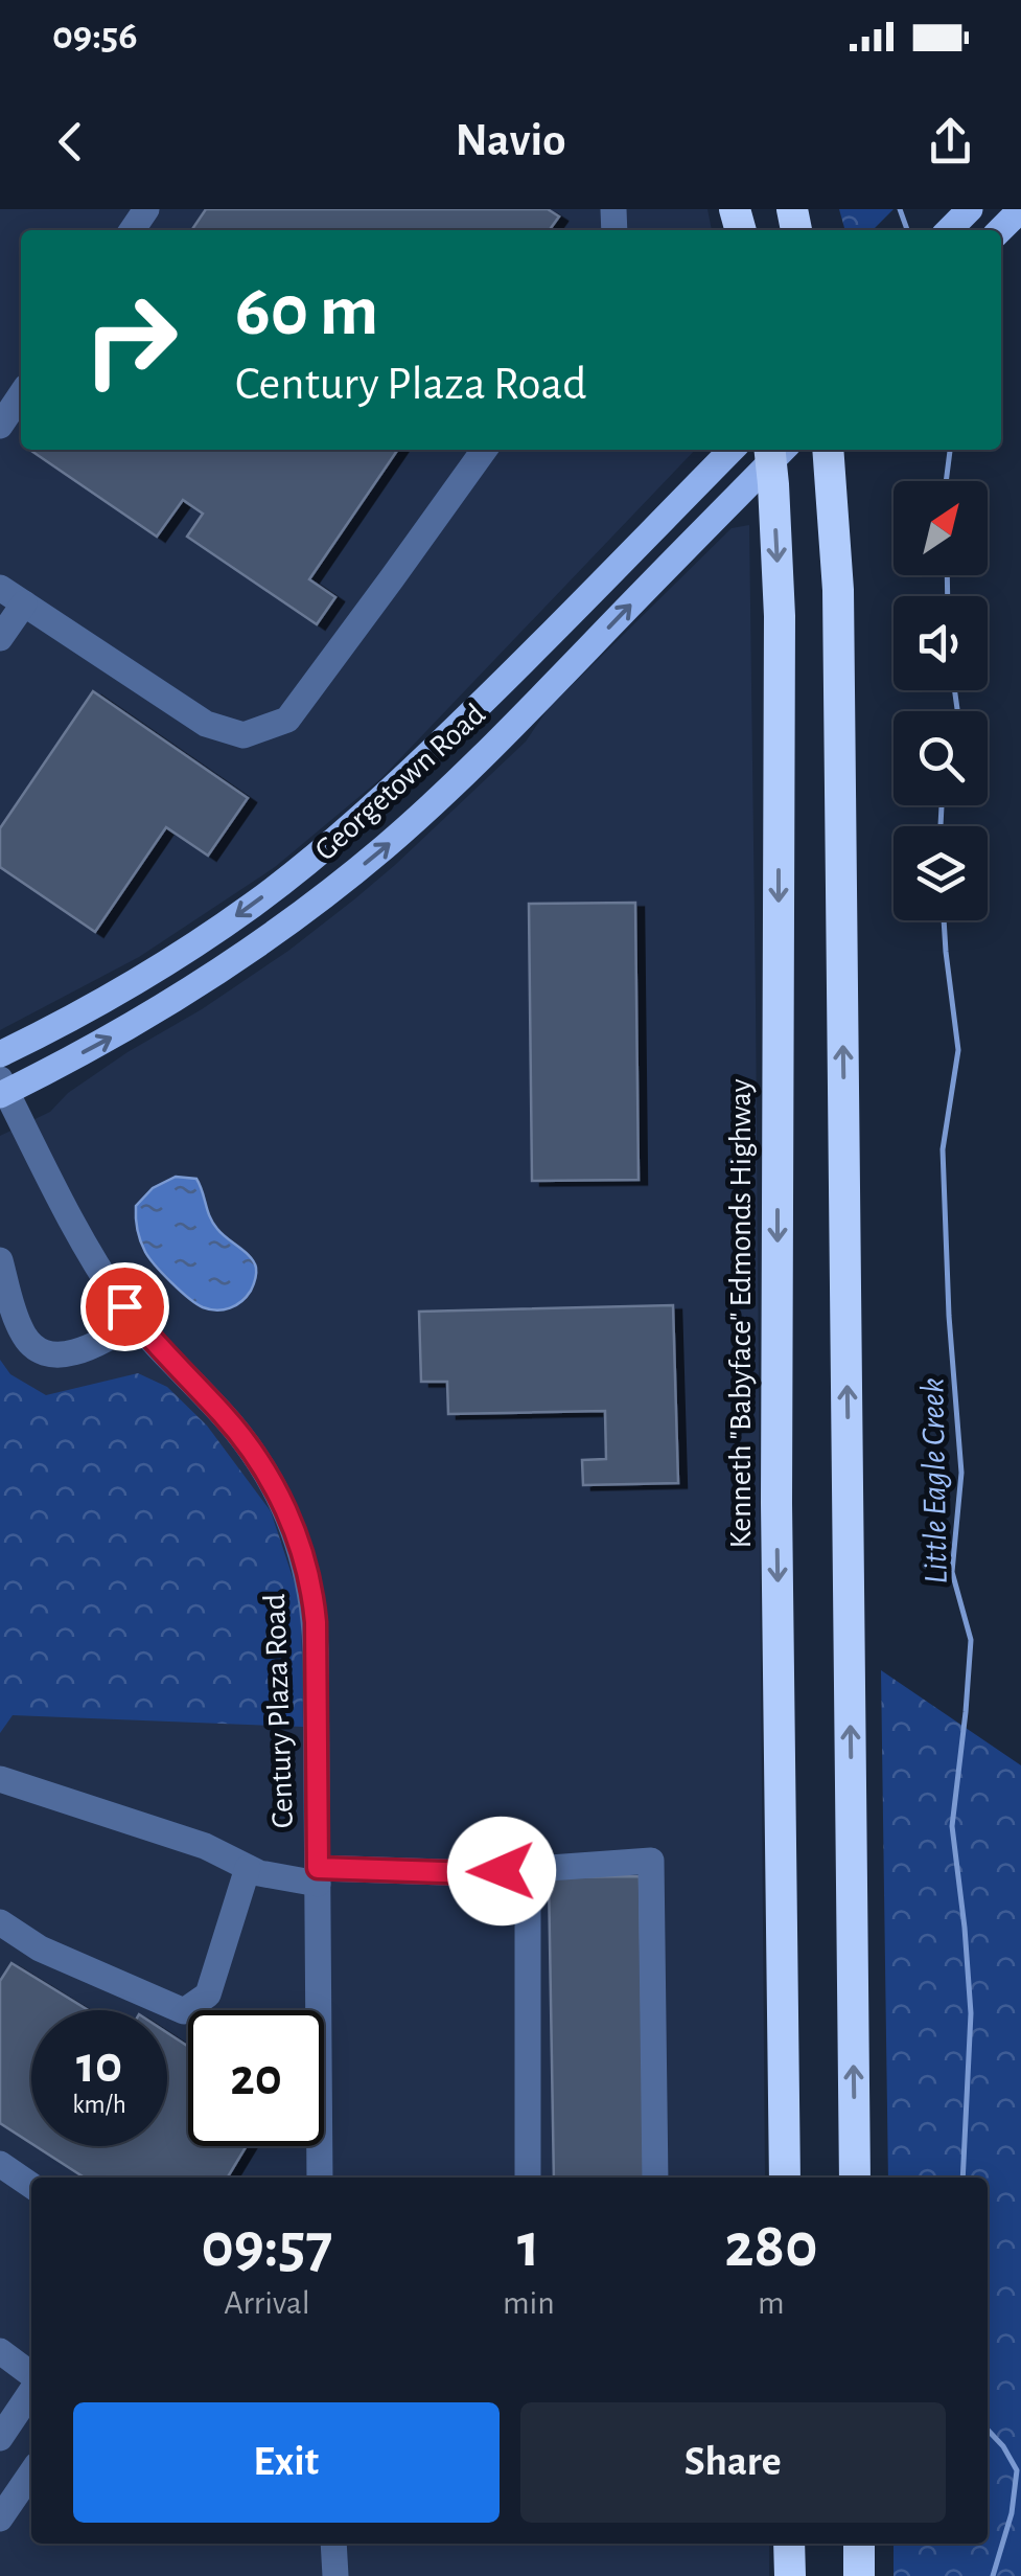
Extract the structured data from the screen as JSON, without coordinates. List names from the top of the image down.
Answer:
{
  "streets": {
    "highway": ["Kenneth \"Babyface\" Edmonds Highway"],
    "main road": ["Georgetown Road"],
    "street": ["Century Plaza Road"]
  },
  "crossings": [
    ["Georgetown Road", "Century Plaza Road"]
  ],
  "water": ["Little Eagle Creek"],
  "north": "top right",
  "page": {
    "status": "09:56",
    "header": "Navio",
    "turn": ["60 m", "Century Plaza Road"],
    "speed": "10 km/h",
    "limit": "20",
    "eta": [
      "09:57",
      "Arrival",
      "1",
      "min",
      "280",
      "m"
    ],
    "buttons": ["Exit", "Share"]
  }
}
